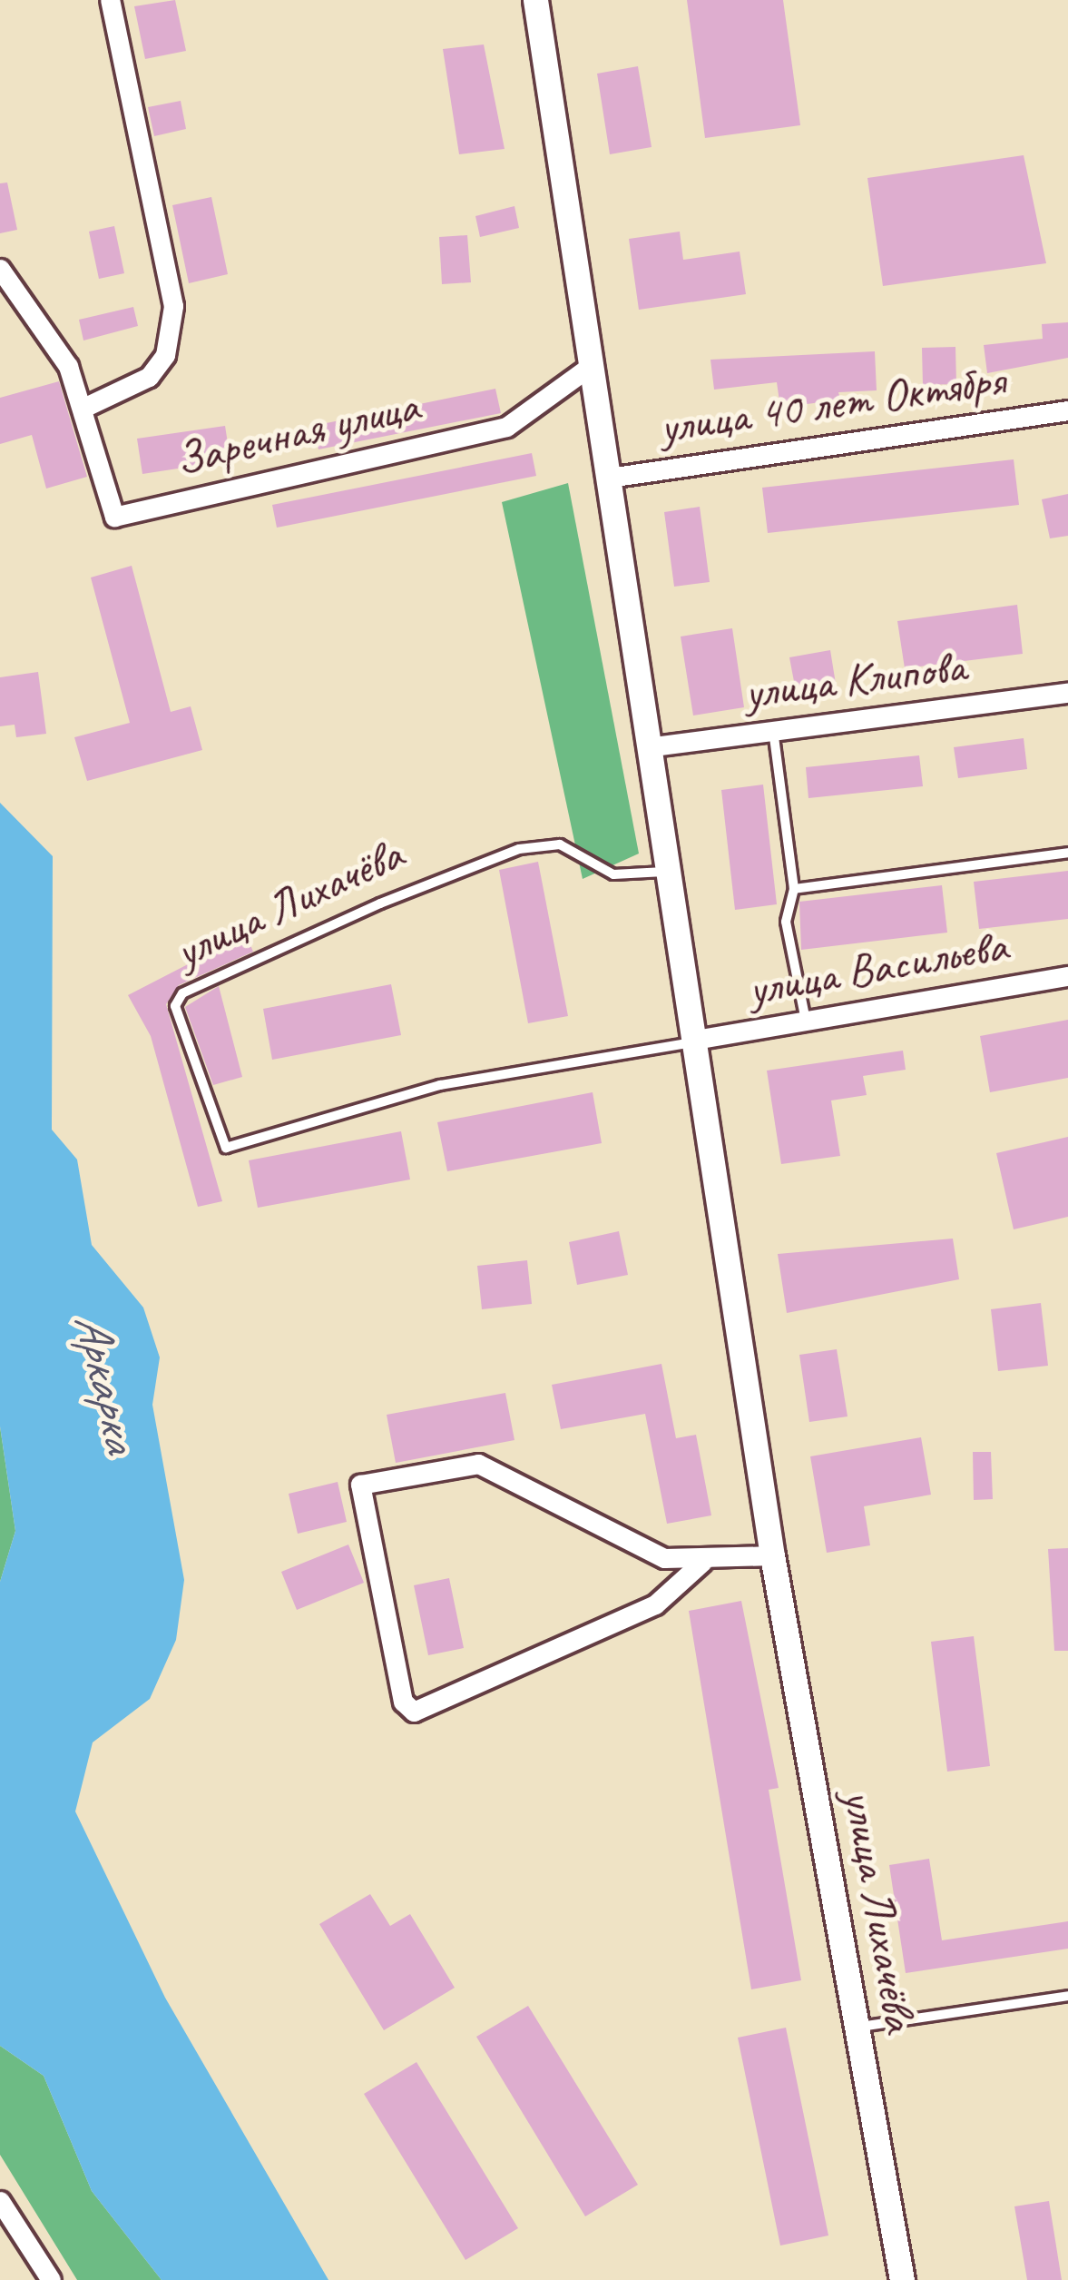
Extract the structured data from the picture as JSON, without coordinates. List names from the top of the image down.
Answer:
{
  "streets": {
    "street": [
      "улица 40 лет Октября",
      "Заречная улица",
      "улица Клипова",
      "улица Лихачёва",
      "улица Васильева"
    ]
  },
  "crossings": [
    ["улица 40 лет Октября", "улица Лихачёва"],
    ["Заречная улица", "улица Лихачёва"],
    ["улица Клипова", "улица Лихачёва"],
    ["улица Лихачёва", "улица Васильева"]
  ],
  "water": ["Аркарка"]
}
